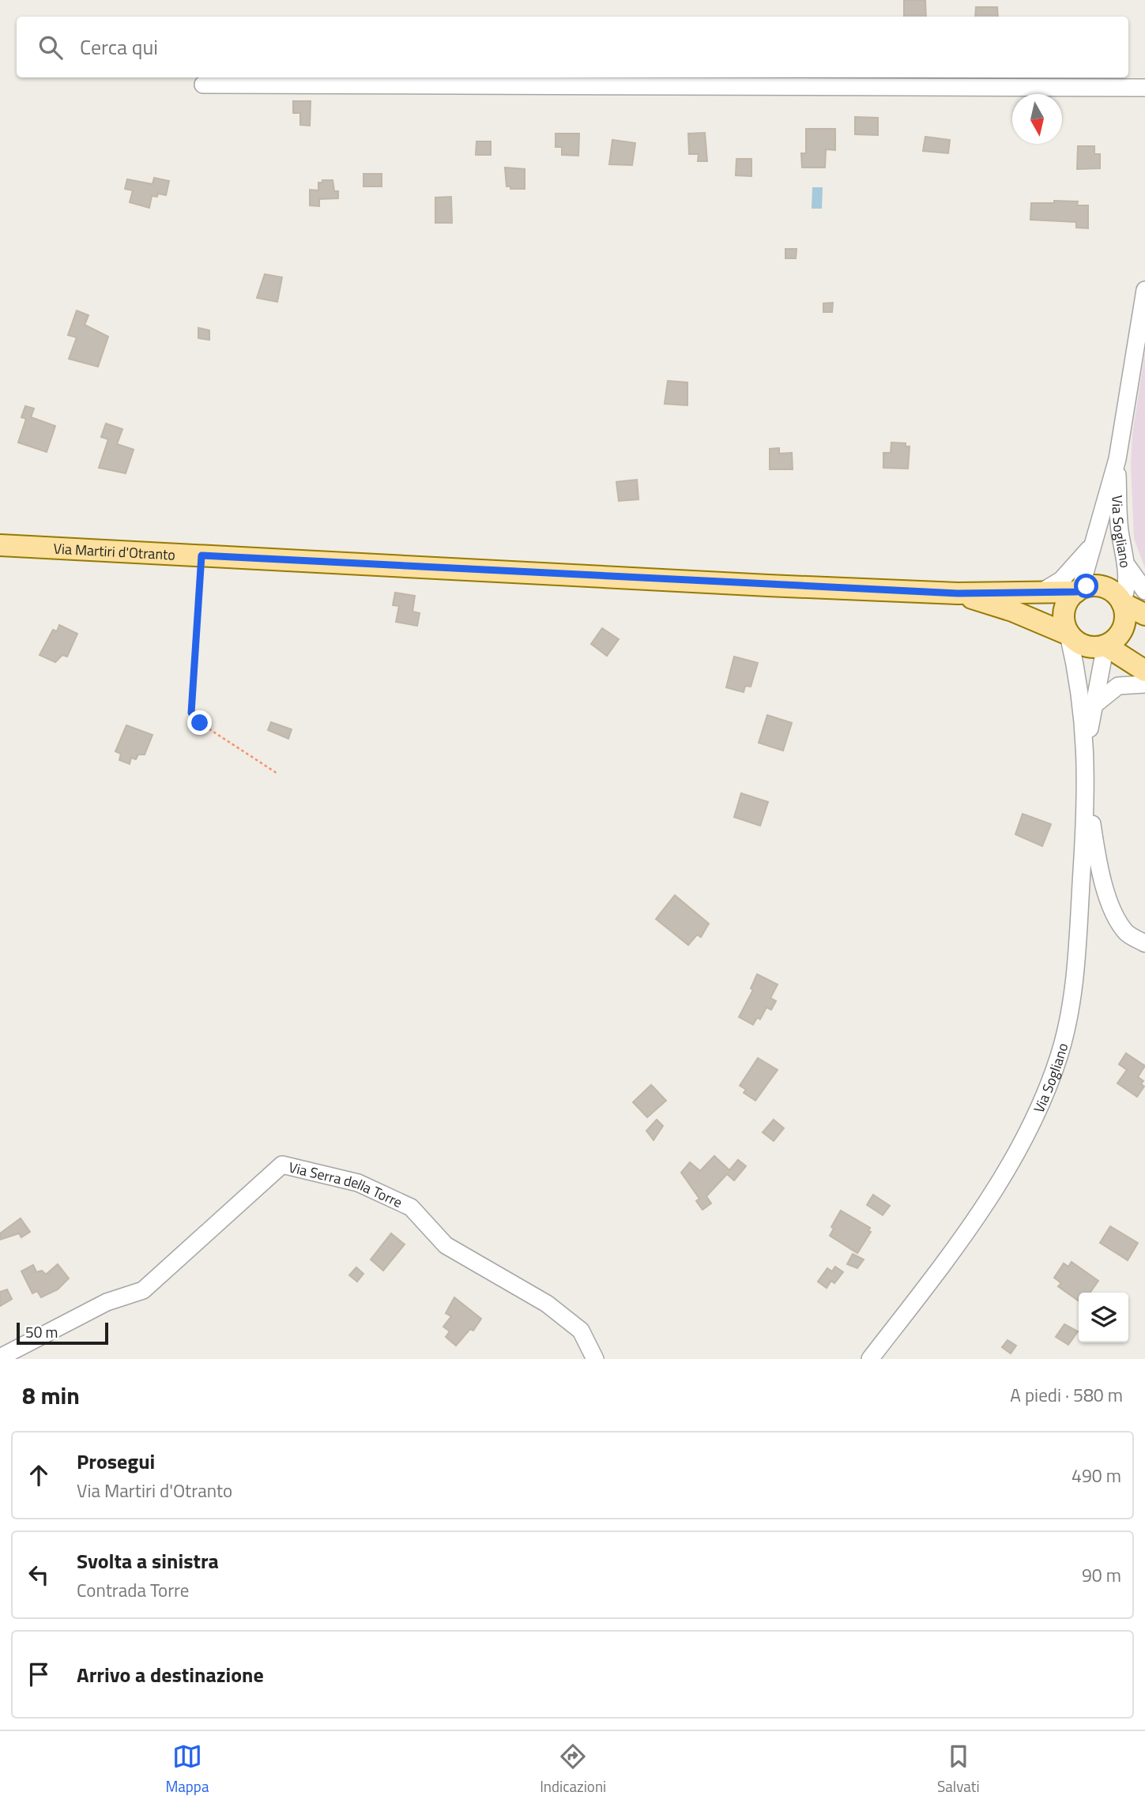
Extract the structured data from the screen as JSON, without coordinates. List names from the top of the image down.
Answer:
{
  "streets": {
    "main road": ["Via Sogliano", "Via Martiri d'Otranto"],
    "street": ["Via Serra della Torre"]
  },
  "crossings": [
    ["Via Sogliano", "Via Martiri d'Otranto"]
  ],
  "scale_bar": "50 m",
  "north": "bottom",
  "page": {
    "search": "Cerca qui",
    "scale": "50 m",
    "heading": ["8 min", "A piedi · 580 m"],
    "list": [
      ["Prosegui", "Via Martiri d'Otranto", "490 m"],
      ["Svolta a sinistra", "Contrada Torre", "90 m"],
      "Arrivo a destinazione"
    ],
    "nav": ["Mappa", "Indicazioni", "Salvati"]
  }
}
